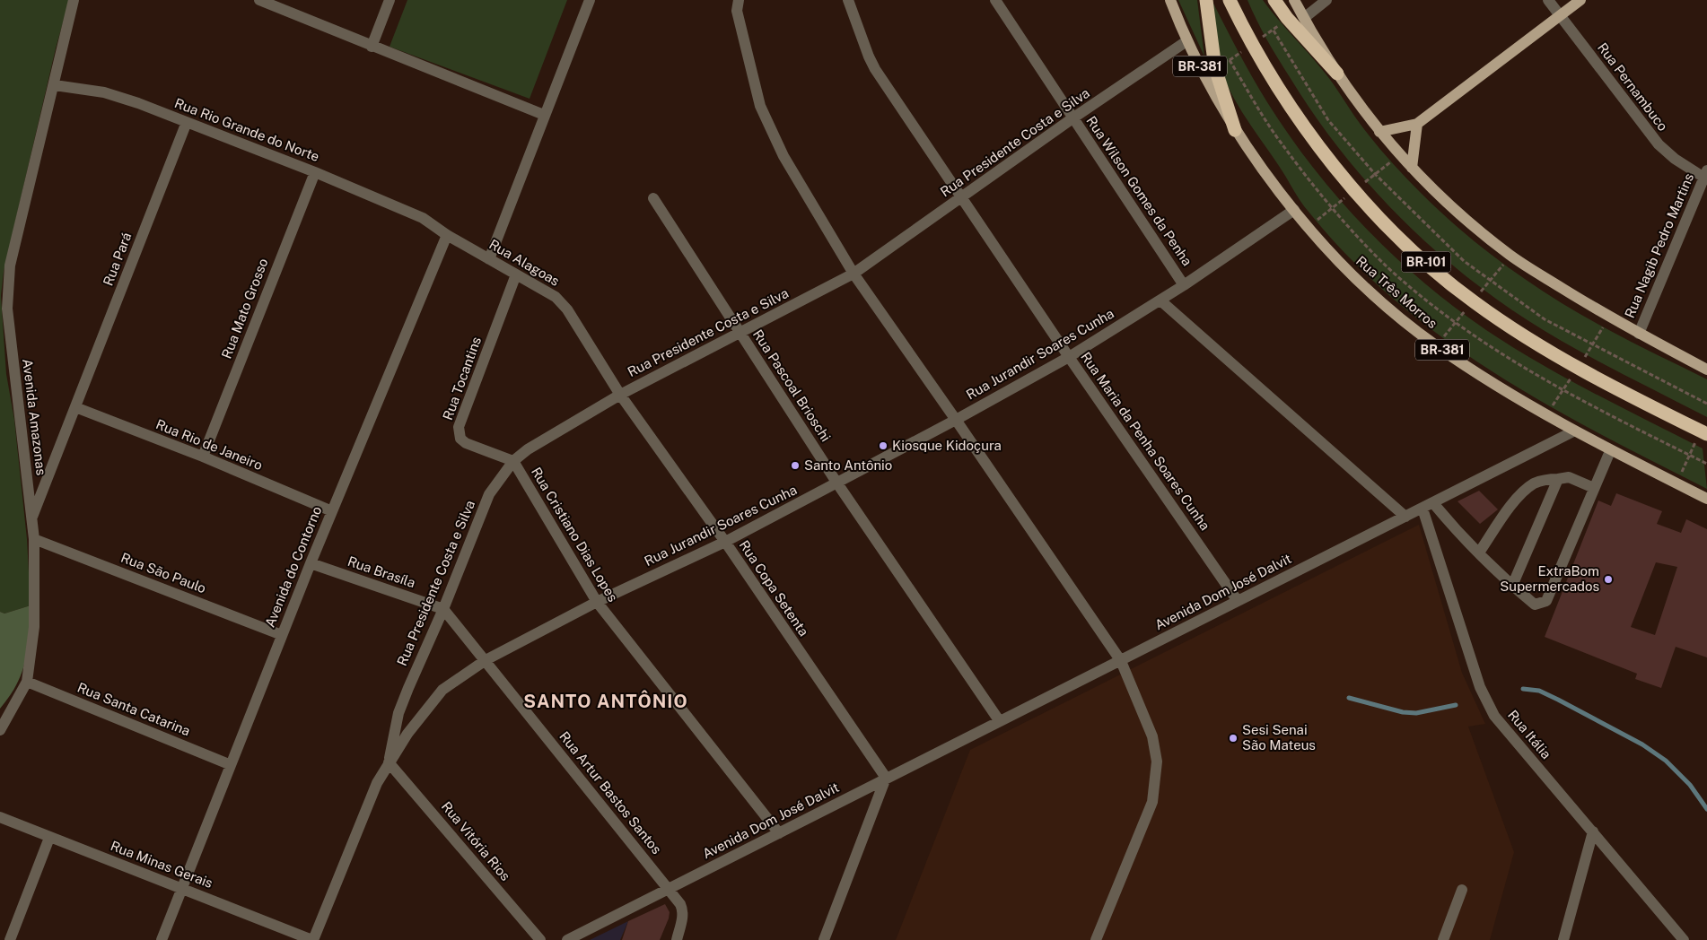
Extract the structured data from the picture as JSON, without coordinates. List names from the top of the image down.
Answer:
{
  "streets": {
    "highway": ["BR-101"],
    "main road": ["BR-381", "Rua Três Morros"],
    "street": [
      "Rua Pernambuco",
      "Rua Rio Grande do Norte",
      "Rua Presidente Costa e Silva",
      "Rua Wilson Gomes da Penha",
      "Rua Nagib Pedro Martins",
      "Rua Pará",
      "Rua Alagoas",
      "Rua Mato Grosso",
      "Rua Jurandir Soares Cunha",
      "Rua Tocantins",
      "Rua Pascoal Brioschi",
      "Avenida Amazonas",
      "Rua Maria da Penha Soares Cunha",
      "Rua Rio de Janeiro",
      "Rua Cristiano Dias Lopes",
      "Avenida do Contorno",
      "Rua Brasíla",
      "Rua São Paulo",
      "Rua Copa Setenta",
      "Avenida Dom José Dalvit",
      "Rua Santa Catarina",
      "Rua Itália",
      "Rua Artur Bastos Santos",
      "Rua Vitória Rios",
      "Rua Minas Gerais"
    ]
  },
  "crossings": [
    ["Rua Pernambuco", "Rua Nagib Pedro Martins"],
    ["Rua Rio Grande do Norte", "Rua Pará"],
    ["Rua Rio Grande do Norte", "Rua Alagoas"],
    ["Rua Rio Grande do Norte", "Rua Mato Grosso"],
    ["Rua Rio Grande do Norte", "Avenida Amazonas"],
    ["Rua Rio Grande do Norte", "Avenida do Contorno"],
    ["Rua Presidente Costa e Silva", "Rua Wilson Gomes da Penha"],
    ["Rua Presidente Costa e Silva", "Rua Alagoas"],
    ["Rua Presidente Costa e Silva", "Rua Três Morros"],
    ["Rua Presidente Costa e Silva", "Rua Jurandir Soares Cunha"],
    ["Rua Presidente Costa e Silva", "Rua Tocantins"],
    ["Rua Presidente Costa e Silva", "Rua Pascoal Brioschi"],
    ["Rua Presidente Costa e Silva", "Rua Maria da Penha Soares Cunha"],
    ["Rua Presidente Costa e Silva", "Rua Cristiano Dias Lopes"],
    ["Rua Presidente Costa e Silva", "Rua Brasíla"],
    ["Rua Presidente Costa e Silva", "Rua Copa Setenta"],
    ["Rua Presidente Costa e Silva", "Rua Artur Bastos Santos"],
    ["Rua Presidente Costa e Silva", "Rua Vitória Rios"],
    ["Rua Wilson Gomes da Penha", "Rua Jurandir Soares Cunha"],
    ["Rua Pará", "Avenida Amazonas"],
    ["Rua Pará", "Rua Rio de Janeiro"],
    ["Rua Alagoas", "Rua Tocantins"],
    ["Rua Alagoas", "Avenida do Contorno"],
    ["Rua Alagoas", "Rua Copa Setenta"],
    ["Rua Três Morros", "Rua Jurandir Soares Cunha"],
    ["Rua Três Morros", "Avenida Dom José Dalvit"],
    ["Rua Mato Grosso", "Rua Rio de Janeiro"],
    ["Rua Jurandir Soares Cunha", "Rua Pascoal Brioschi"],
    ["Rua Jurandir Soares Cunha", "Rua Maria da Penha Soares Cunha"],
    ["Rua Jurandir Soares Cunha", "Rua Cristiano Dias Lopes"],
    ["Rua Jurandir Soares Cunha", "Rua Copa Setenta"],
    ["Rua Jurandir Soares Cunha", "Rua Artur Bastos Santos"],
    ["Rua Jurandir Soares Cunha", "Rua Vitória Rios"],
    ["Rua Tocantins", "Rua Cristiano Dias Lopes"],
    ["Rua Pascoal Brioschi", "Avenida Dom José Dalvit"],
    ["Avenida Amazonas", "Rua São Paulo"],
    ["Avenida Amazonas", "Rua Santa Catarina"],
    ["Rua Maria da Penha Soares Cunha", "Avenida Dom José Dalvit"],
    ["Rua Rio de Janeiro", "Avenida do Contorno"],
    ["Rua Cristiano Dias Lopes", "Avenida Dom José Dalvit"],
    ["Avenida do Contorno", "Rua Brasíla"],
    ["Avenida do Contorno", "Rua São Paulo"],
    ["Avenida do Contorno", "Rua Santa Catarina"],
    ["Avenida do Contorno", "Rua Minas Gerais"],
    ["Rua Brasíla", "Rua Artur Bastos Santos"],
    ["Rua Copa Setenta", "Avenida Dom José Dalvit"],
    ["Avenida Dom José Dalvit", "Rua Itália"],
    ["Avenida Dom José Dalvit", "Rua Artur Bastos Santos"]
  ],
  "districts": ["SANTO ANTÔNIO"],
  "places": [
    "Kiosque Kidoçura",
    "Santo Antônio",
    "ExtraBom Supermercados",
    "Sesi Senai São Mateus"
  ]
}
